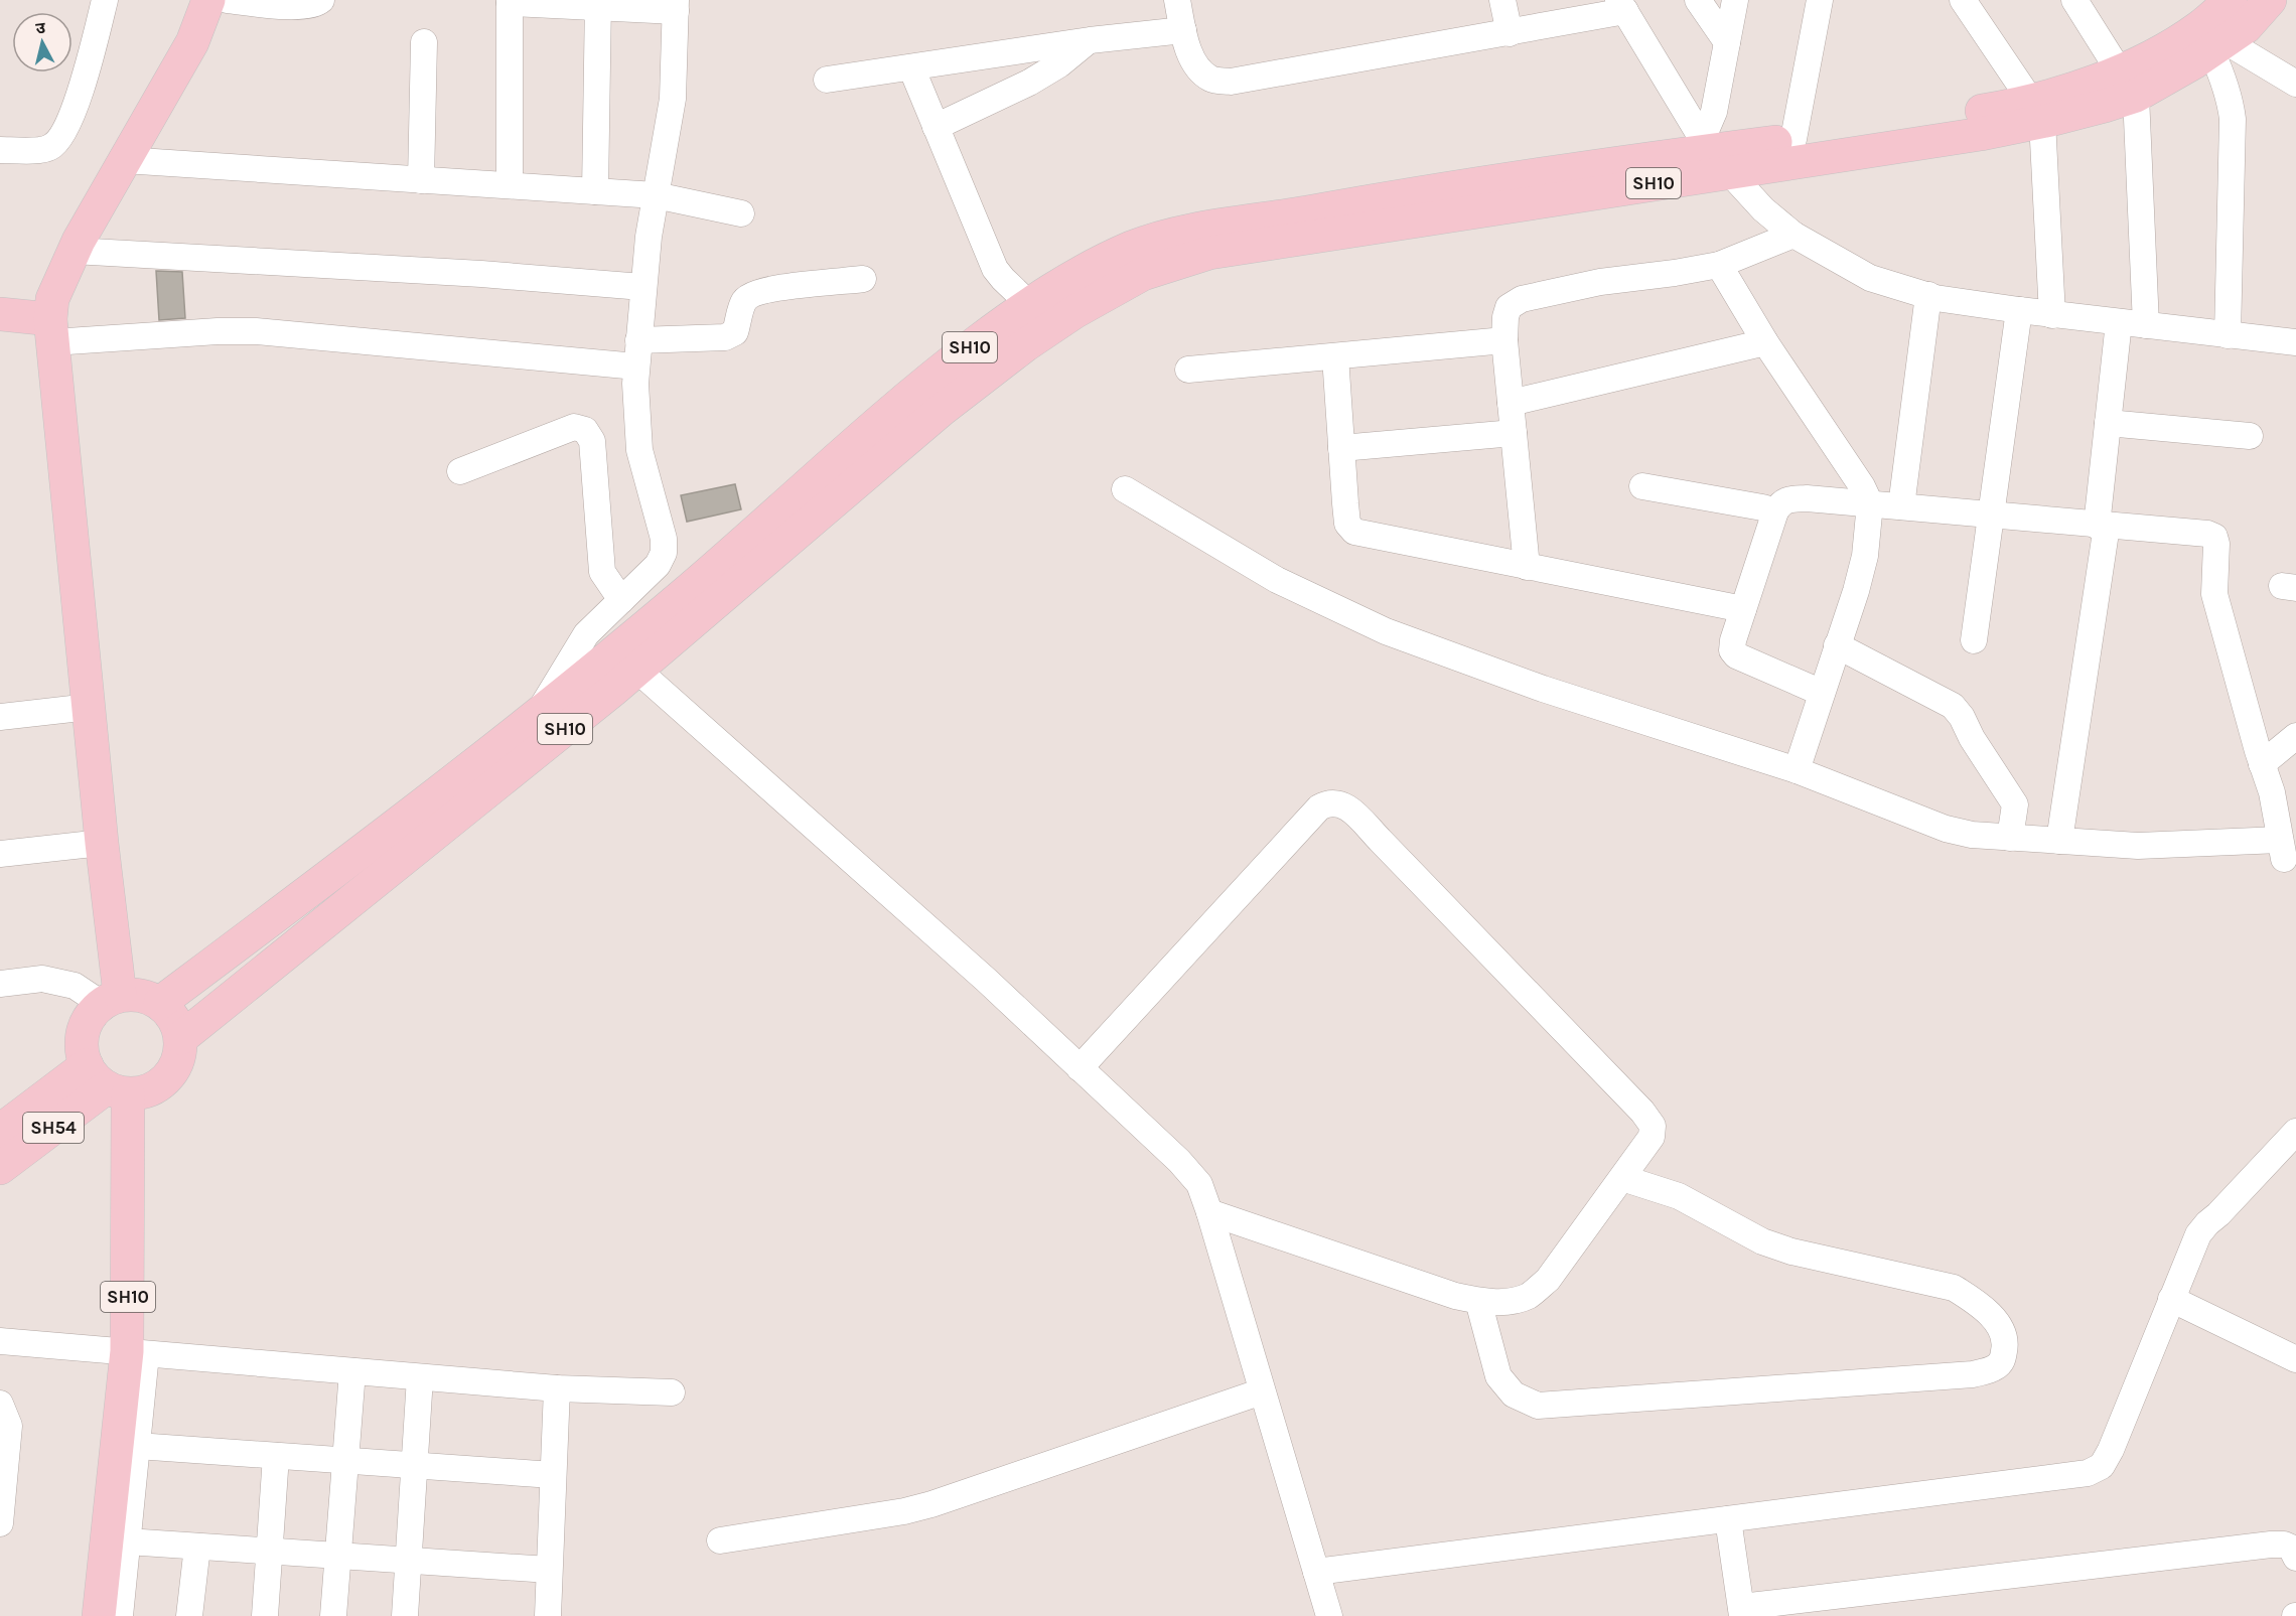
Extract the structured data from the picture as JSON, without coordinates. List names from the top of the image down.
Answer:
{
  "streets": {
    "main road": ["SH10", "SH54"]
  },
  "crossings": [
    ["SH10", "SH54"]
  ],
  "north": "top"
}
